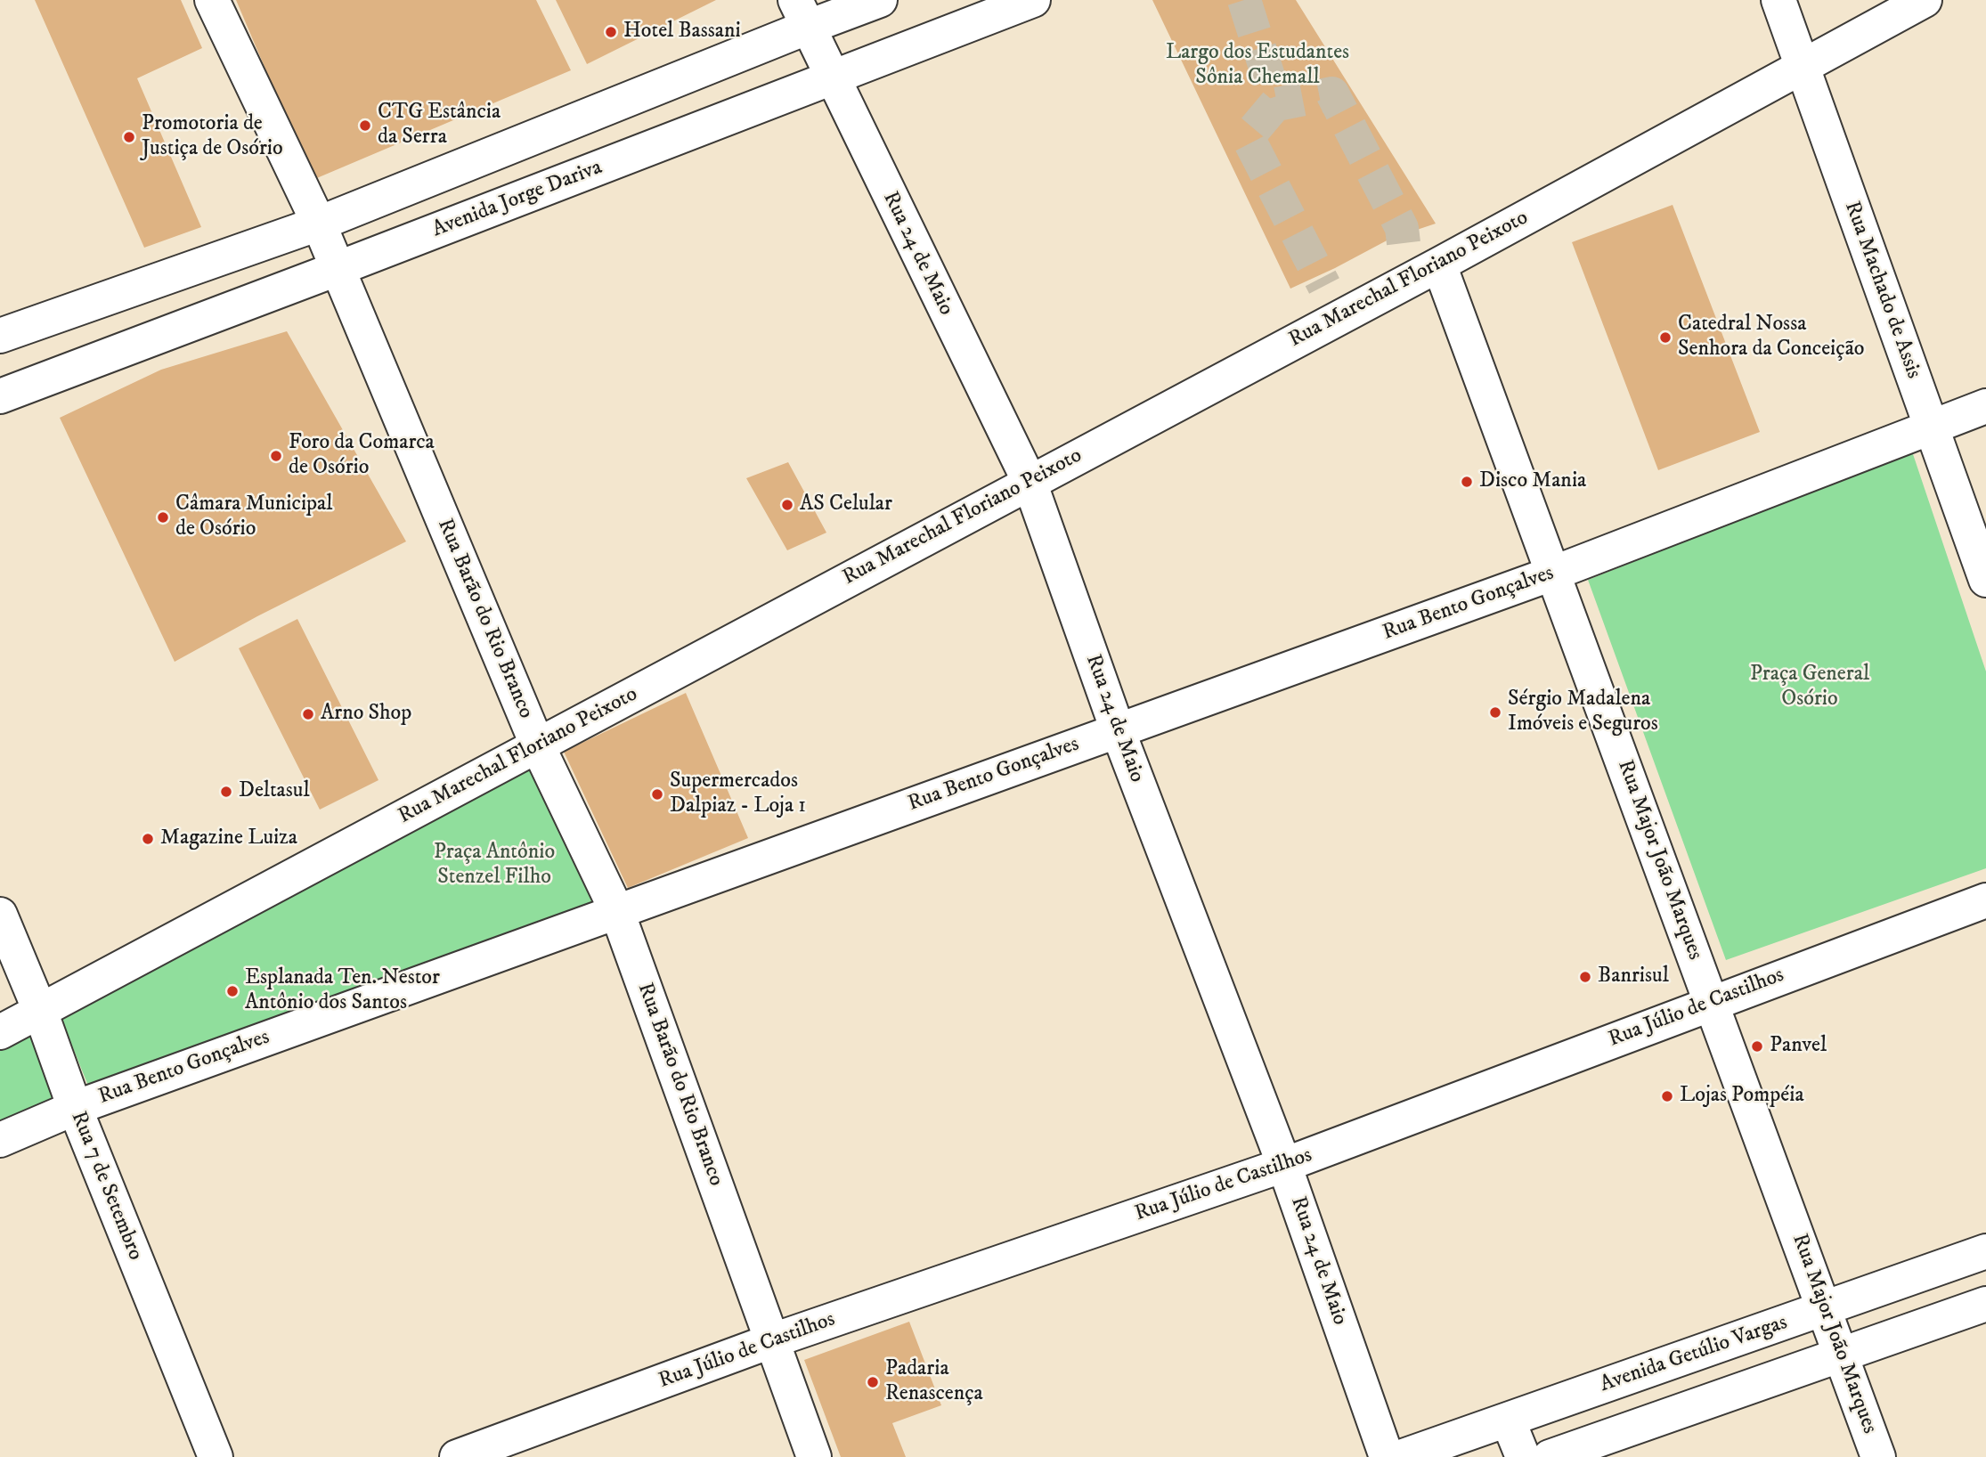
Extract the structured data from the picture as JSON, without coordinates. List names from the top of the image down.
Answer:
{
  "streets": {
    "street": [
      "Avenida Jorge Dariva",
      "Rua 24 de Maio",
      "Rua Marechal Floriano Peixoto",
      "Rua Machado de Assis",
      "Rua Bento Gonçalves",
      "Rua Barão do Rio Branco",
      "Rua Major João Marques",
      "Rua Júlio de Castilhos",
      "Rua 7 de Setembro",
      "Avenida Getúlio Vargas"
    ]
  },
  "crossings": [
    ["Avenida Jorge Dariva", "Rua 24 de Maio"],
    ["Avenida Jorge Dariva", "Rua Barão do Rio Branco"],
    ["Rua 24 de Maio", "Rua Marechal Floriano Peixoto"],
    ["Rua 24 de Maio", "Rua Bento Gonçalves"],
    ["Rua 24 de Maio", "Rua Júlio de Castilhos"],
    ["Rua Marechal Floriano Peixoto", "Rua Machado de Assis"],
    ["Rua Marechal Floriano Peixoto", "Rua Barão do Rio Branco"],
    ["Rua Marechal Floriano Peixoto", "Rua Major João Marques"],
    ["Rua Marechal Floriano Peixoto", "Rua 7 de Setembro"],
    ["Rua Machado de Assis", "Rua Bento Gonçalves"],
    ["Rua Bento Gonçalves", "Rua Barão do Rio Branco"],
    ["Rua Bento Gonçalves", "Rua Major João Marques"],
    ["Rua Bento Gonçalves", "Rua 7 de Setembro"],
    ["Rua Barão do Rio Branco", "Rua Júlio de Castilhos"],
    ["Rua Major João Marques", "Rua Júlio de Castilhos"],
    ["Rua Major João Marques", "Avenida Getúlio Vargas"]
  ],
  "parks": ["Largo dos Estudantes Sônia Chemall", "Praça General Osório", "Praça Antônio Stenzel Filho"],
  "places": [
    "Hotel Bassani",
    "CTG Estância da Serra",
    "Promotoria de Justiça de Osório",
    "Catedral Nossa Senhora da Conceição",
    "Foro da Comarca de Osório",
    "Disco Mania",
    "AS Celular",
    "Câmara Municipal de Osório",
    "Sérgio Madalena Imóveis e Seguros",
    "Arno Shop",
    "Deltasul",
    "Supermercados Dalpiaz - Loja 1",
    "Magazine Luiza",
    "Banrisul",
    "Esplanada Ten. Nestor Antônio dos Santos",
    "Panvel",
    "Lojas Pompéia",
    "Padaria Renascença"
  ]
}
